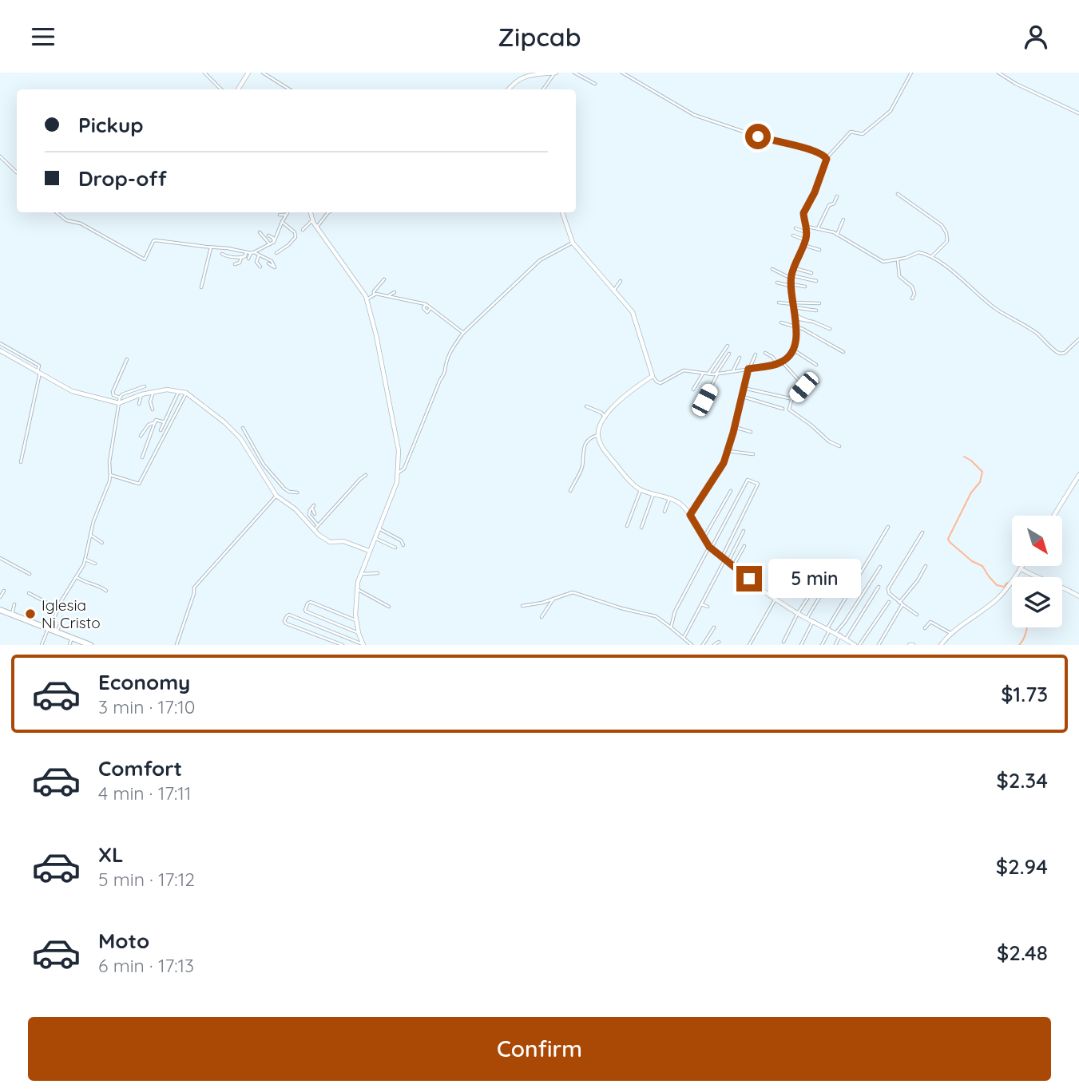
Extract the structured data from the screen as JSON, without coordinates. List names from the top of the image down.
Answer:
{
  "places": ["Iglesia Ni Cristo"],
  "north": "bottom right",
  "page": {
    "header": "Zipcab",
    "banner": ["Pickup", "Drop-off"],
    "bubble": "5 min",
    "list": [
      {
        "name": "Economy",
        "note": "3 min · 17:10",
        "value": "$1.73"
      },
      {
        "name": "Comfort",
        "note": "4 min · 17:11",
        "value": "$2.34"
      },
      {
        "name": "XL",
        "note": "5 min · 17:12",
        "value": "$2.94"
      },
      {
        "name": "Moto",
        "note": "6 min · 17:13",
        "value": "$2.48"
      }
    ],
    "buttons": "Confirm"
  }
}
